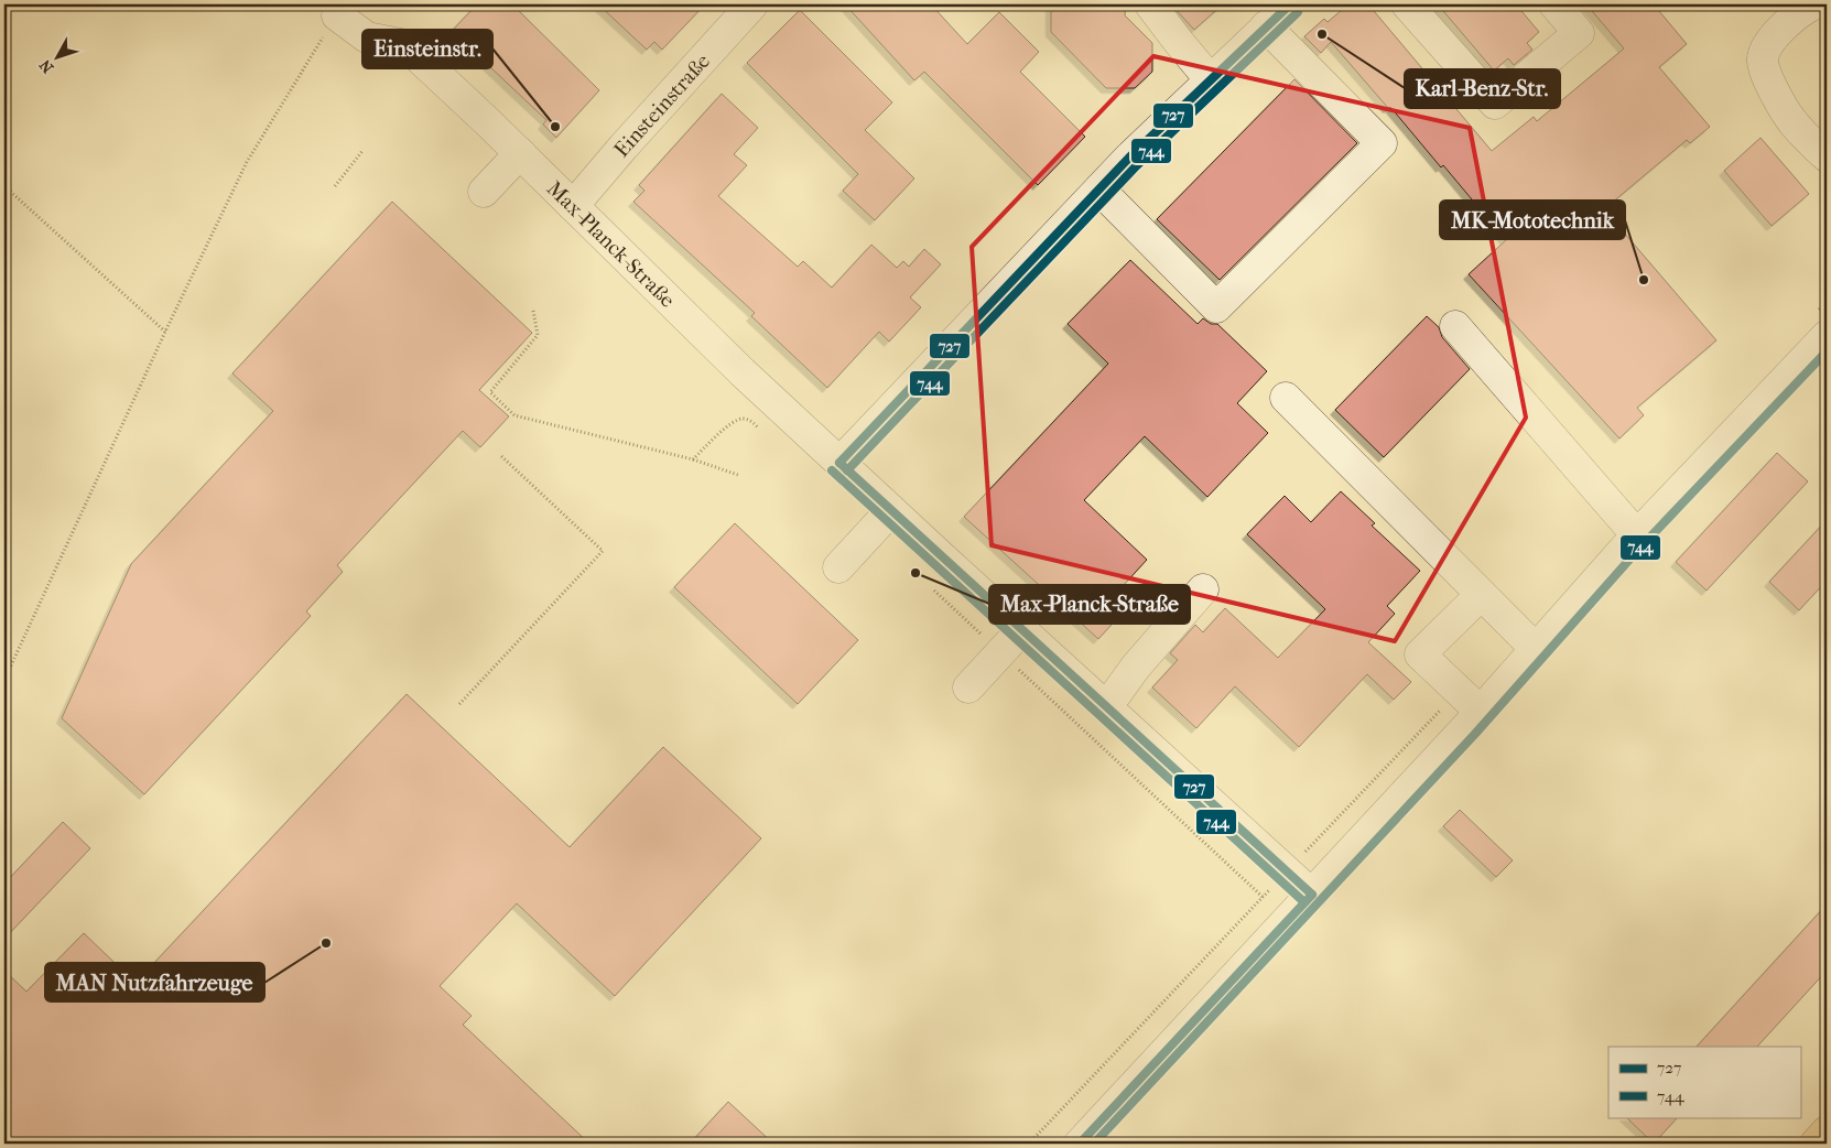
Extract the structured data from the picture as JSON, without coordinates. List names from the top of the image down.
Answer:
{
  "streets": {
    "street": ["Einsteinstraße", "Max-Planck-Straße"]
  },
  "crossings": [
    ["Einsteinstraße", "Max-Planck-Straße"]
  ],
  "places": [
    "Karl-Benz-Str.",
    "Einsteinstr.",
    "MK-Mototechnik",
    "Max-Planck-Straße",
    "MAN Nutzfahrzeuge"
  ],
  "lines": ["transit line 727", "transit line 744"],
  "legend": ["727", "744"],
  "north": "bottom left"
}
